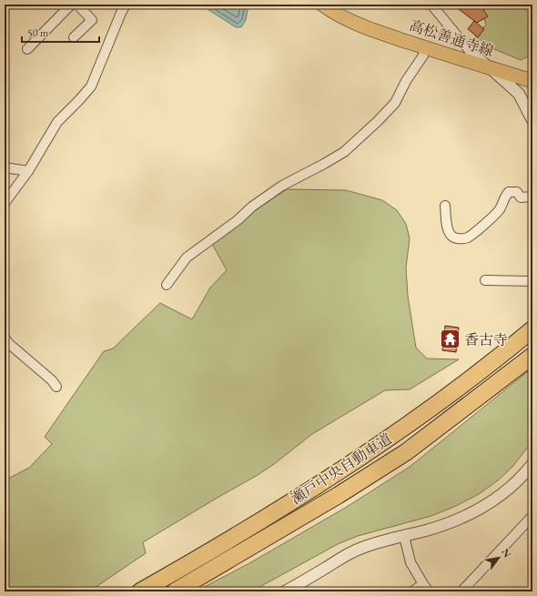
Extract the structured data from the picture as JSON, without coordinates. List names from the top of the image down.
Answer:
{
  "streets": {
    "highway": ["瀬戸中央自動車道"],
    "main road": ["高松善通寺線"]
  },
  "places": {
    "temple": ["香古寺"]
  },
  "scale_bar": "50 m",
  "north": "top right"
}
